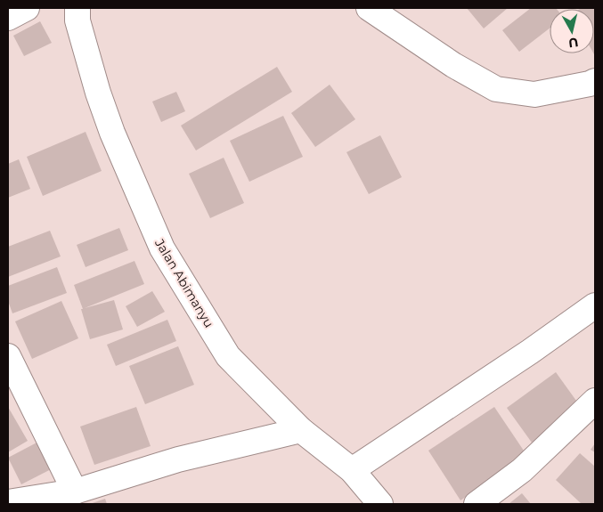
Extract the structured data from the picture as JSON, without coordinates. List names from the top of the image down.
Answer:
{
  "streets": {
    "street": ["Jalan Abimanyu"]
  },
  "north": "bottom"
}
